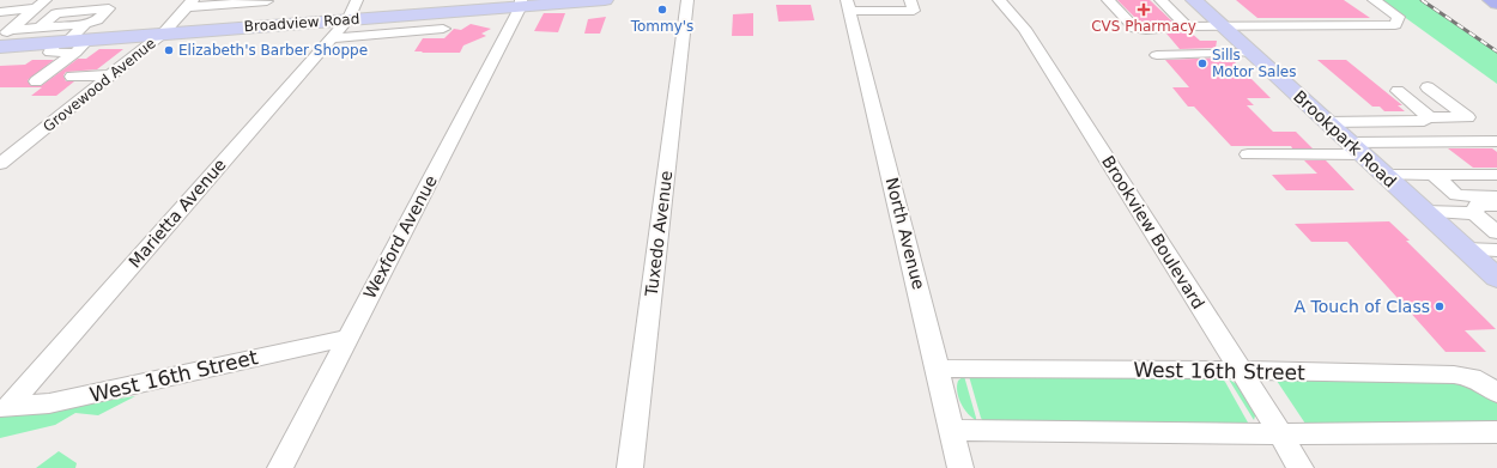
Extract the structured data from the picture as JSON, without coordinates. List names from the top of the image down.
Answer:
{
  "streets": {
    "main road": ["Broadview Road", "Brookpark Road"],
    "street": [
      "Grovewood Avenue",
      "Marietta Avenue",
      "Brookview Boulevard",
      "Tuxedo Avenue",
      "North Avenue",
      "Wexford Avenue",
      "West 16th Street"
    ]
  },
  "crossings": [
    ["Broadview Road", "Grovewood Avenue"],
    ["Broadview Road", "Marietta Avenue"],
    ["Broadview Road", "Wexford Avenue"],
    ["Marietta Avenue", "West 16th Street"],
    ["Brookview Boulevard", "West 16th Street"],
    ["North Avenue", "West 16th Street"],
    ["Wexford Avenue", "West 16th Street"]
  ],
  "places": {
    "other": [
      "Tommy's",
      "Elizabeth's Barber Shoppe",
      "Sills Motor Sales",
      "A Touch of Class"
    ],
    "health": ["CVS Pharmacy"]
  }
}
